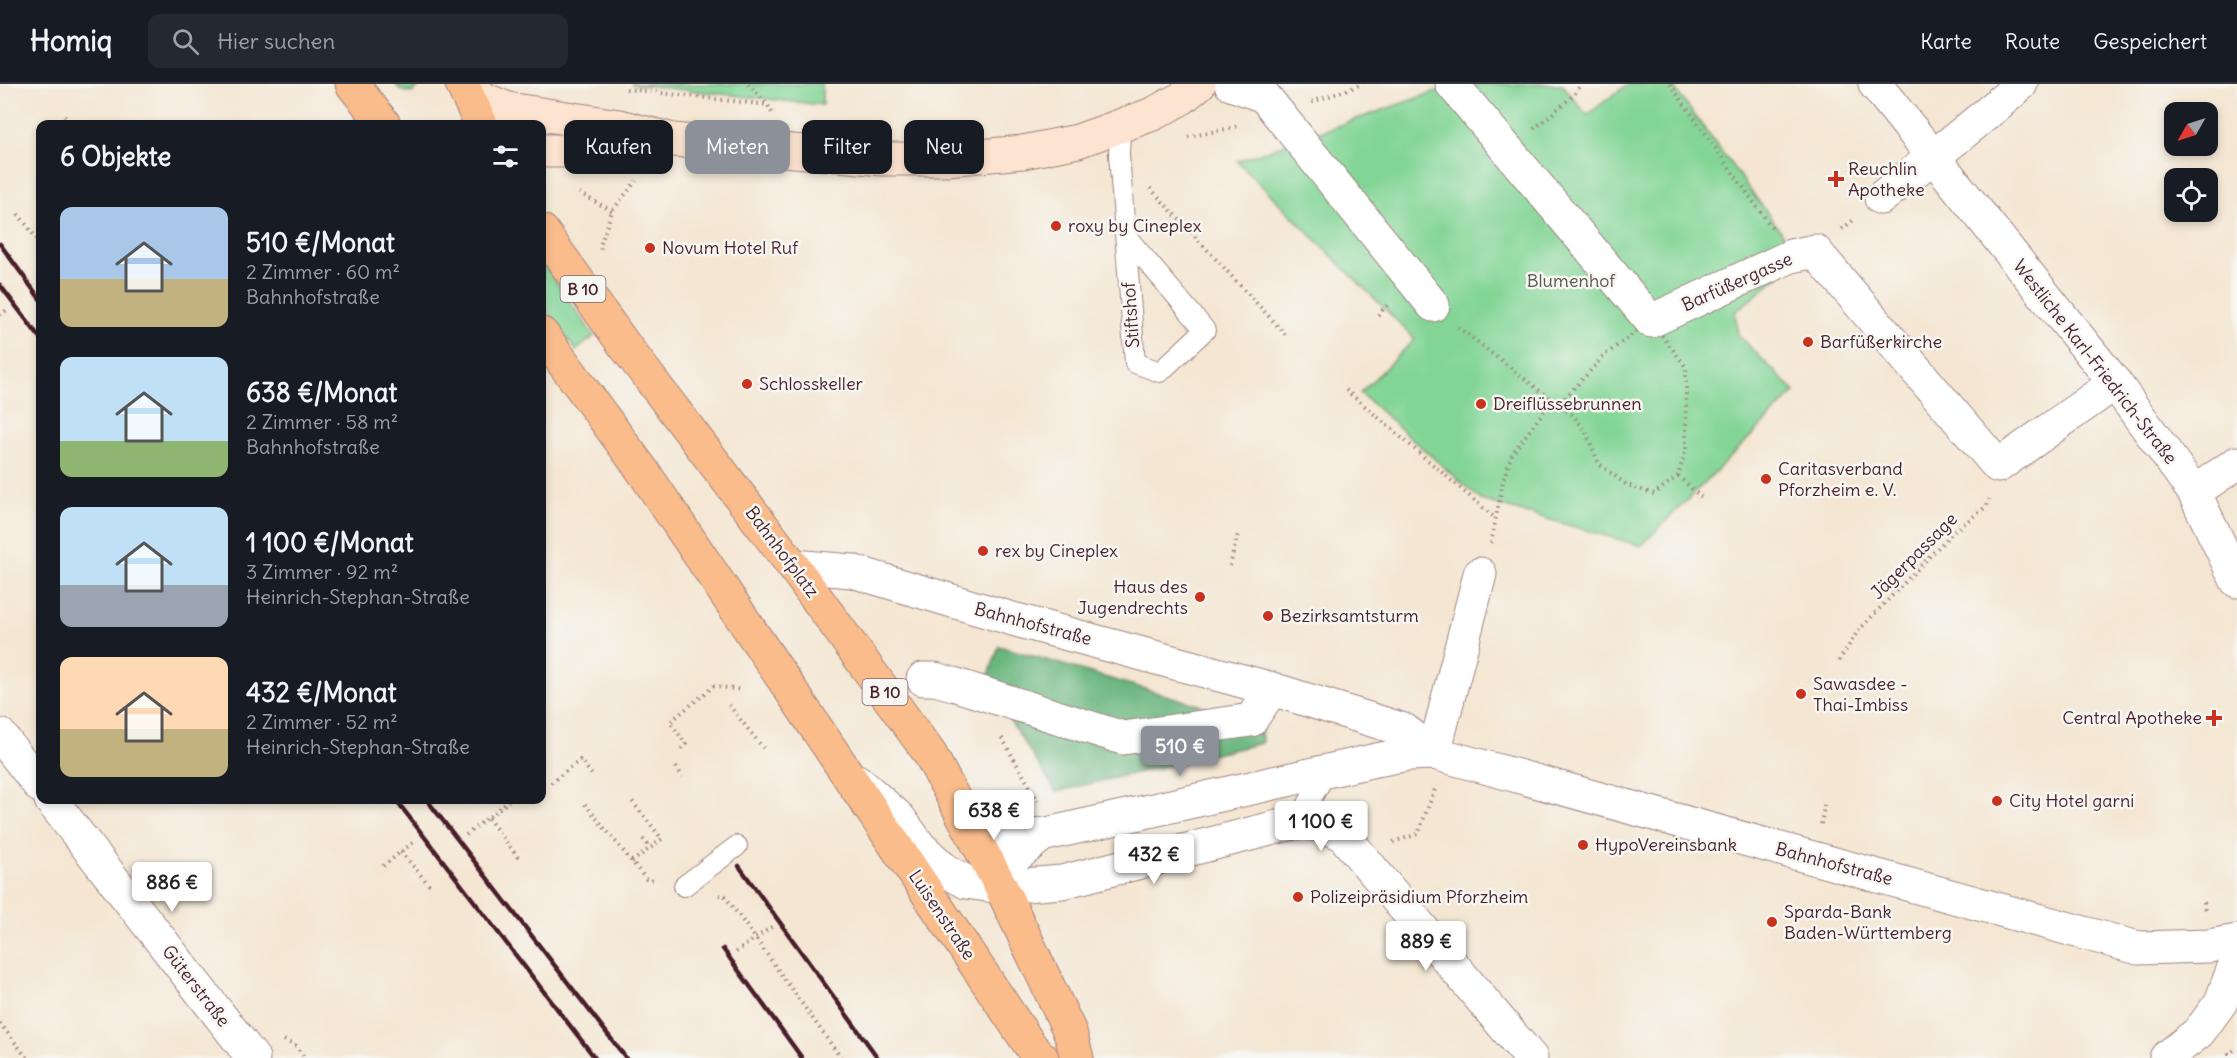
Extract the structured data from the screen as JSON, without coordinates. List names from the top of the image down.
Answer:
{
  "streets": {
    "main road": ["B 10", "Bahnhofplatz", "Luisenstraße"],
    "street": [
      "Barfüßergasse",
      "Westliche Karl-Friedrich-Straße",
      "Bahnhofstraße",
      "Güterstraße"
    ],
    "lane": ["Stiftshof"],
    "path": ["Jägerpassage"]
  },
  "crossings": [
    ["Barfüßergasse", "Jägerpassage"],
    ["B 10", "Bahnhofplatz"],
    ["B 10", "Bahnhofstraße"],
    ["Bahnhofplatz", "Bahnhofstraße"]
  ],
  "parks": ["Blumenhof"],
  "places": {
    "health": ["Reuchlin Apotheke", "Central Apotheke"],
    "other": [
      "roxy by Cineplex",
      "Novum Hotel Ruf",
      "Barfüßerkirche",
      "Schlosskeller",
      "Dreiflüssebrunnen",
      "Caritasverband Pforzheim e. V.",
      "rex by Cineplex",
      "Haus des Jugendrechts",
      "Bezirksamtsturm",
      "Sawasdee - Thai-Imbiss",
      "City Hotel garni",
      "HypoVereinsbank",
      "Polizeipräsidium Pforzheim",
      "Sparda-Bank Baden-Württemberg"
    ]
  },
  "north": "bottom left",
  "page": {
    "header": "Homiq",
    "search": "Hier suchen",
    "nav": ["Karte", "Route", "Gespeichert"],
    "chip": [
      "Kaufen",
      "Mieten",
      "Filter",
      "Neu"
    ],
    "heading": "6 Objekte",
    "list": [
      {
        "name": "510 €/Monat",
        "note": "2 Zimmer · 60 m² · Bahnhofstraße"
      },
      {
        "name": "638 €/Monat",
        "note": "2 Zimmer · 58 m² · Bahnhofstraße"
      },
      {
        "name": "1 100 €/Monat",
        "note": "3 Zimmer · 92 m² · Heinrich-Stephan-Straße"
      },
      {
        "name": "432 €/Monat",
        "note": "2 Zimmer · 52 m² · Heinrich-Stephan-Straße"
      }
    ],
    "price": [
      "510 €",
      "638 €",
      "1 100 €",
      "432 €",
      "886 €",
      "889 €"
    ]
  }
}
